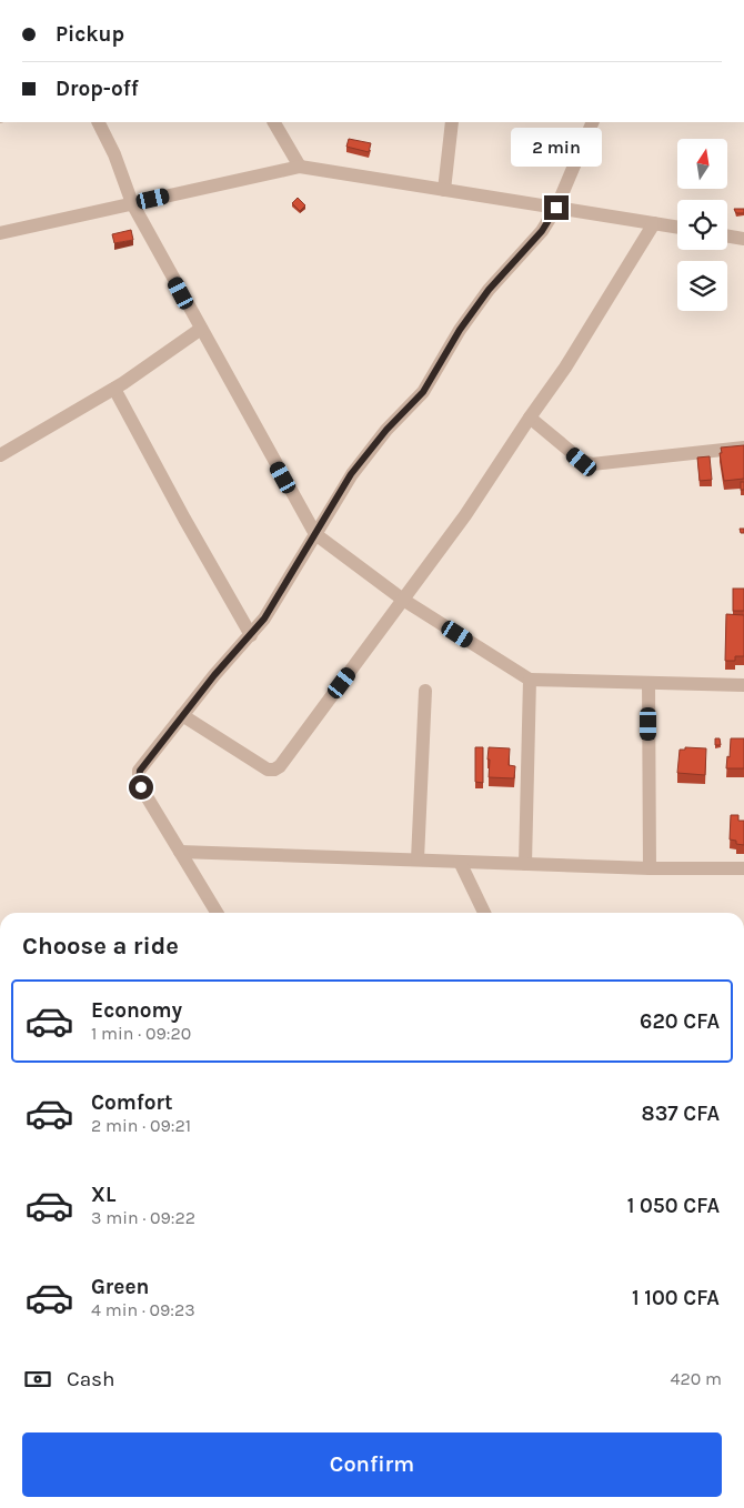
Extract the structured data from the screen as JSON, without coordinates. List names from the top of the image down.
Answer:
{
  "north": "top",
  "page": {
    "banner": ["Pickup", "Drop-off"],
    "bubble": "2 min",
    "heading": "Choose a ride",
    "list": [
      {
        "name": "Economy",
        "note": "1 min · 09:20",
        "value": "620 CFA"
      },
      {
        "name": "Comfort",
        "note": "2 min · 09:21",
        "value": "837 CFA"
      },
      {
        "name": "XL",
        "note": "3 min · 09:22",
        "value": "1 050 CFA"
      },
      {
        "name": "Green",
        "note": "4 min · 09:23",
        "value": "1 100 CFA"
      }
    ],
    "pay": ["Cash", "420 m"],
    "buttons": "Confirm"
  }
}
